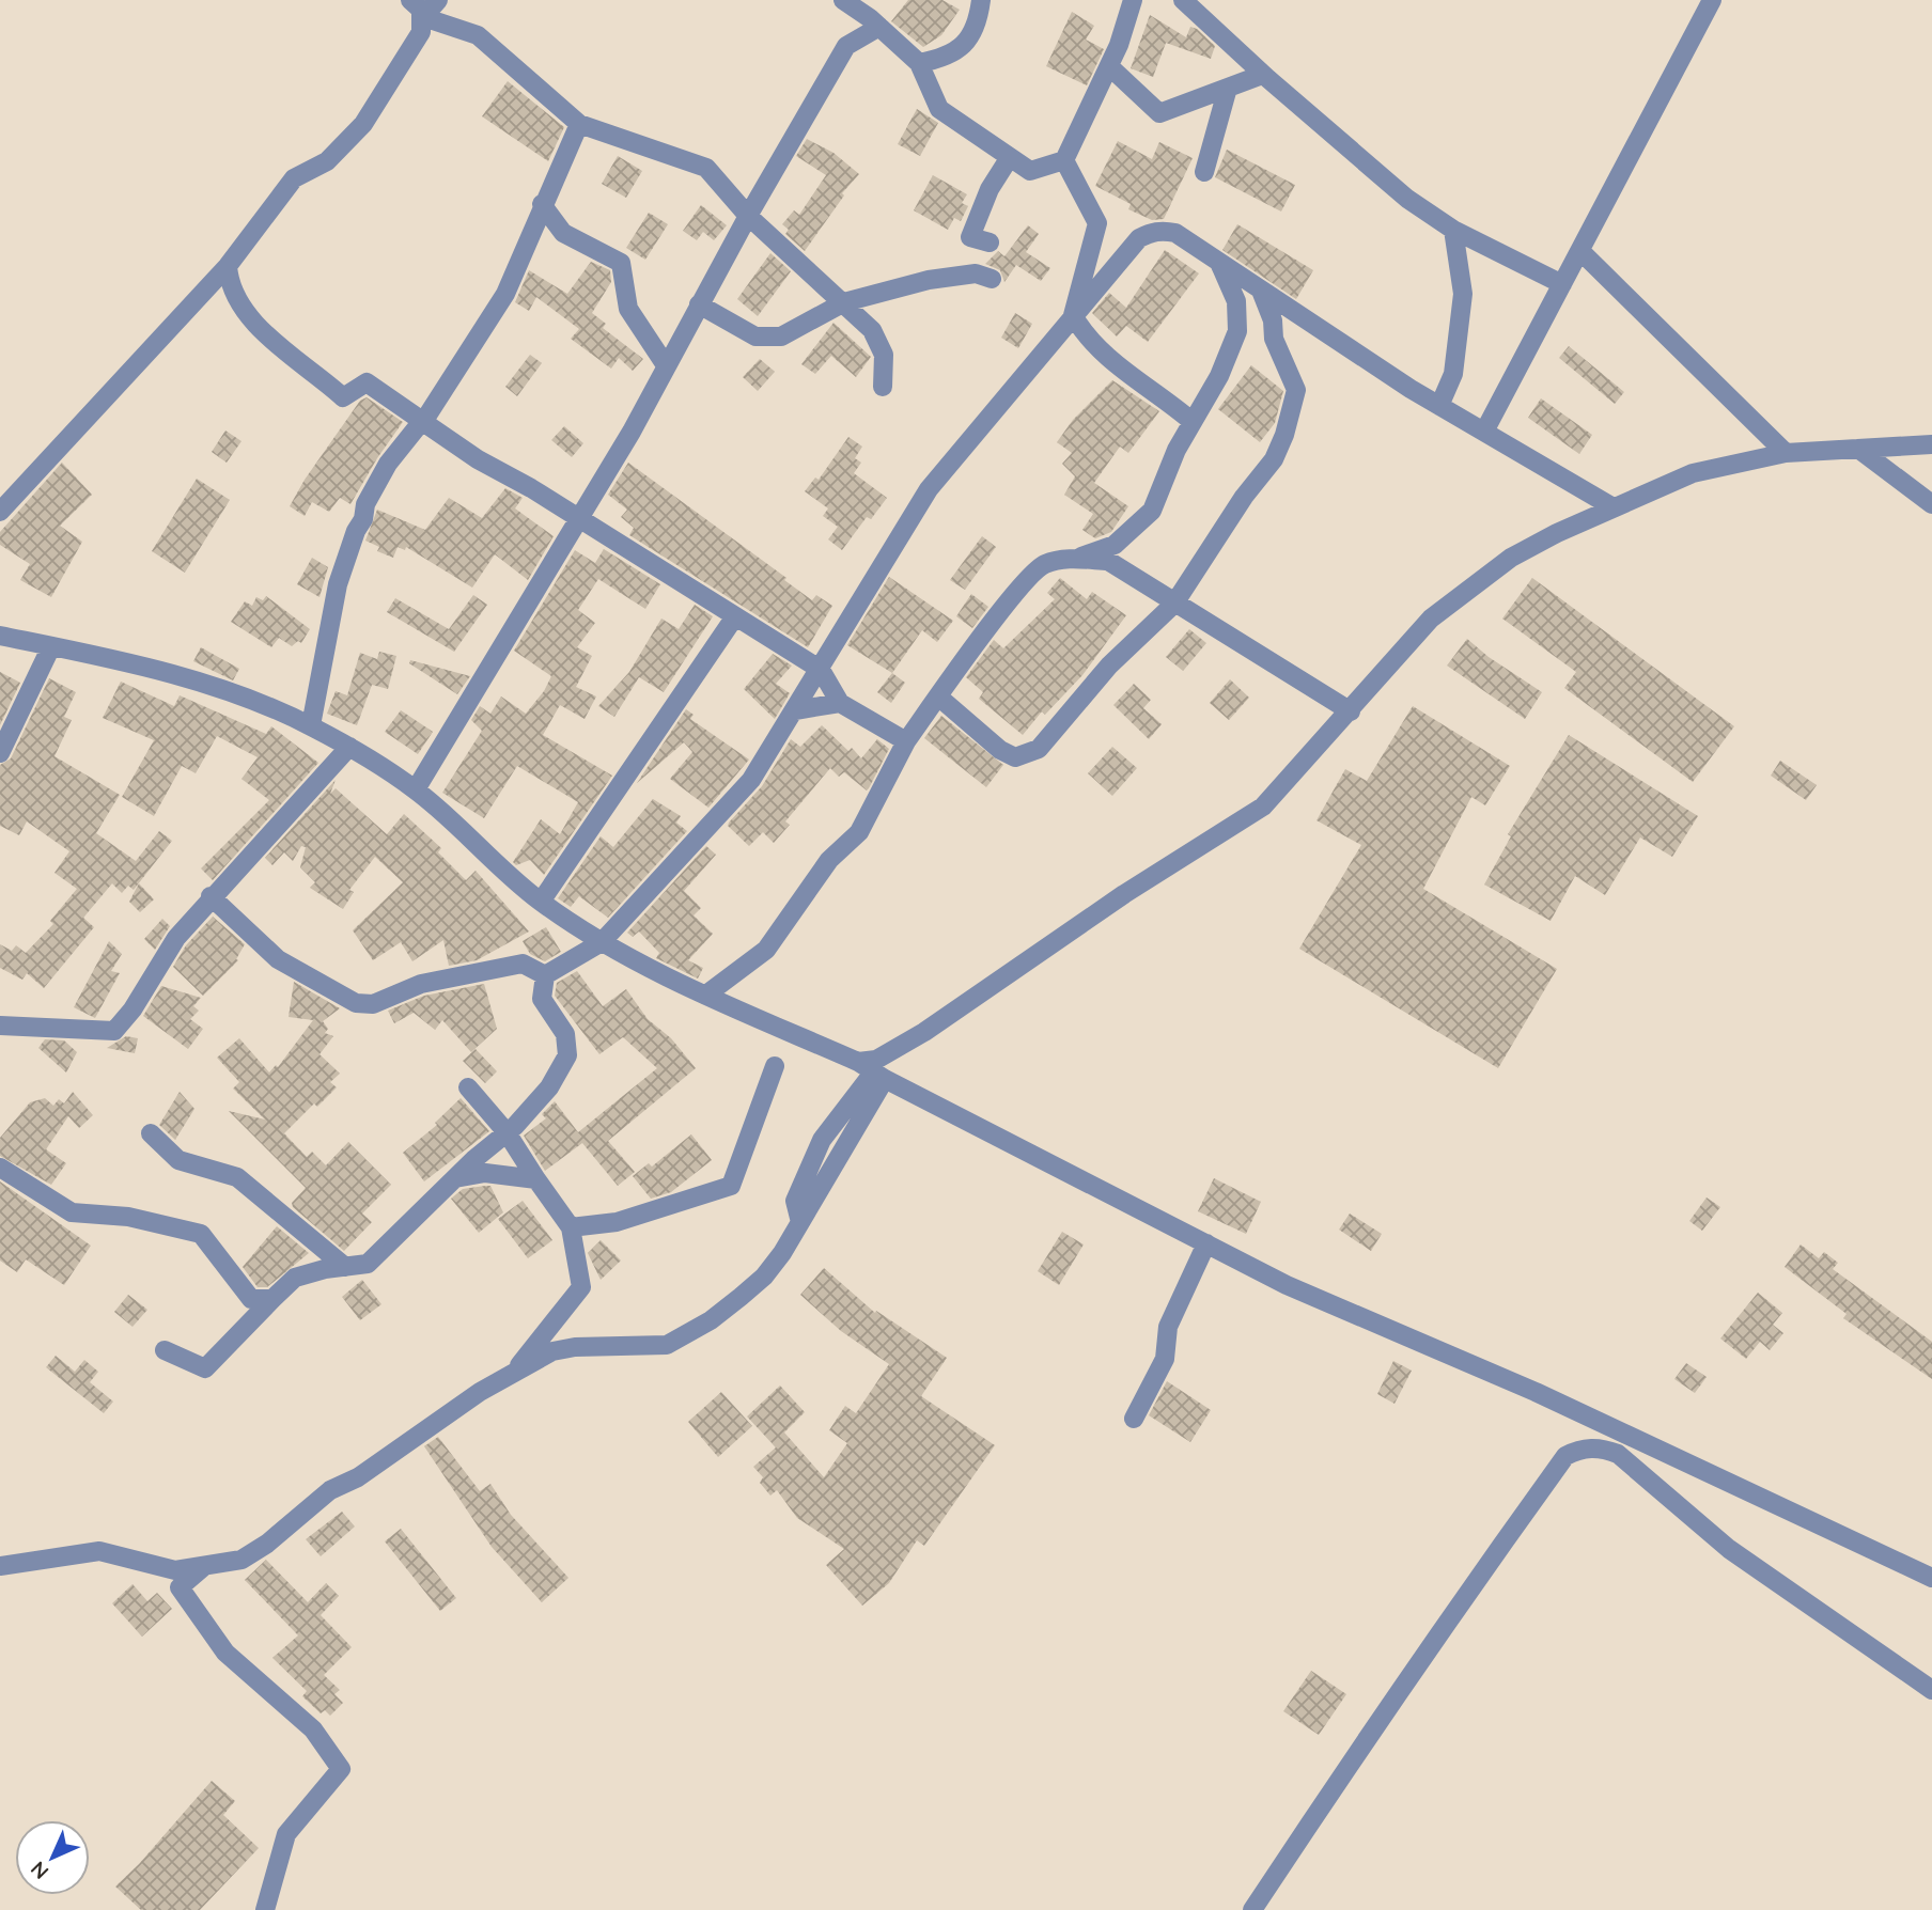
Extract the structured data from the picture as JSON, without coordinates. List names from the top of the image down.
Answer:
{
  "north": "bottom left"
}
